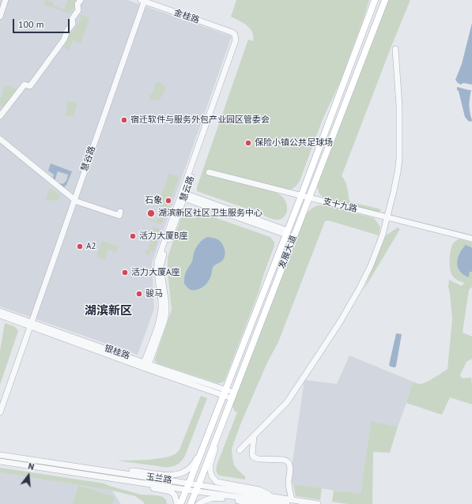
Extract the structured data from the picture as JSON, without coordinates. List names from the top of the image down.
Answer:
{
  "streets": {
    "main road": ["发展大道"],
    "street": [
      "金桂路",
      "慧谷路",
      "慧云路",
      "支十九路",
      "银桂路",
      "玉兰路"
    ]
  },
  "crossings": [
    ["金桂路", "慧谷路"],
    ["金桂路", "慧云路"],
    ["慧谷路", "银桂路"],
    ["慧云路", "银桂路"],
    ["支十九路", "发展大道"],
    ["发展大道", "银桂路"],
    ["发展大道", "玉兰路"]
  ],
  "districts": ["湖滨新区"],
  "places": [
    "宿迁软件与服务外包产业园区管委会",
    "保险小镇公共足球场",
    "石象",
    "湖滨新区社区卫生服务中心",
    "活力大厦B座",
    "A2",
    "活力大厦A座",
    "骏马"
  ],
  "scale_bar": "100 m",
  "north": "top"
}
